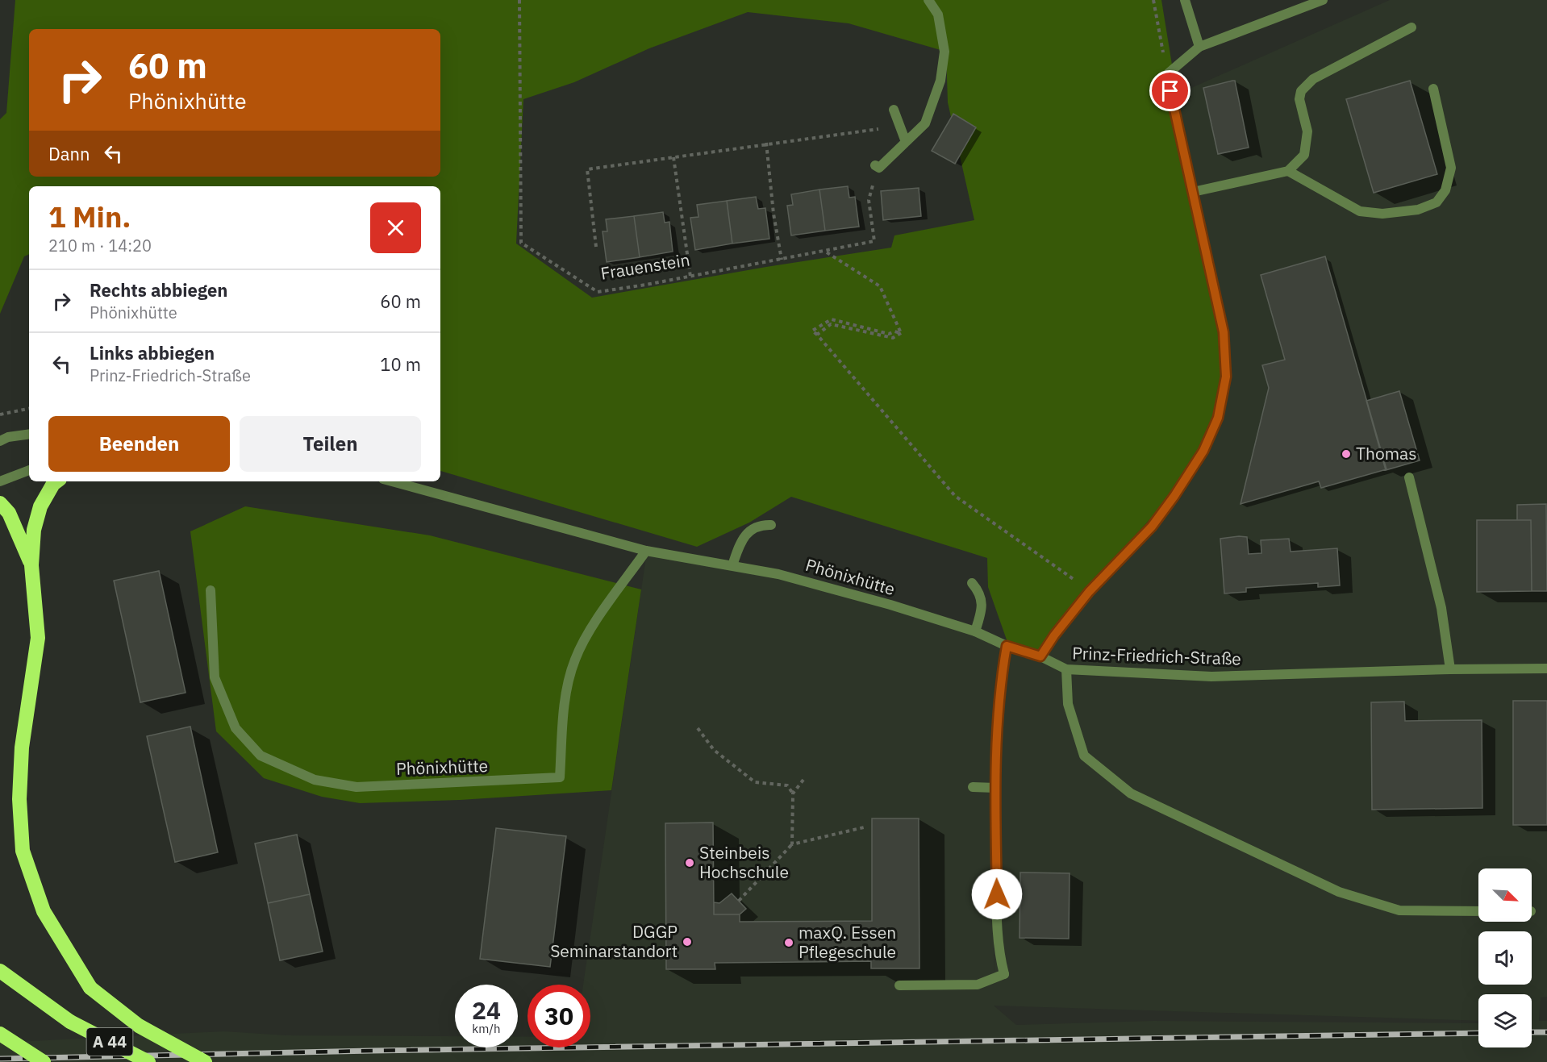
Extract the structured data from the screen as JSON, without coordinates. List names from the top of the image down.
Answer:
{
  "streets": {
    "highway": ["A 44"],
    "street": ["Phönixhütte", "Prinz-Friedrich-Straße"],
    "path": ["Frauenstein"]
  },
  "crossings": [
    ["Phönixhütte", "Prinz-Friedrich-Straße"]
  ],
  "places": [
    "Thomas",
    "Steinbeis Hochschule",
    "DGGP Seminarstandort",
    "maxQ. Essen Pflegeschule"
  ],
  "north": "bottom right",
  "page": {
    "turn": ["60 m", "Phönixhütte"],
    "then": "Dann",
    "heading": ["1 Min.", "210 m · 14:20"],
    "list": [
      {
        "name": "Rechts abbiegen",
        "note": "Phönixhütte",
        "value": "60 m"
      },
      {
        "name": "Links abbiegen",
        "note": "Prinz-Friedrich-Straße",
        "value": "10 m"
      }
    ],
    "buttons": ["Beenden", "Teilen"],
    "speed": "24 km/h",
    "limit": "30"
  }
}
